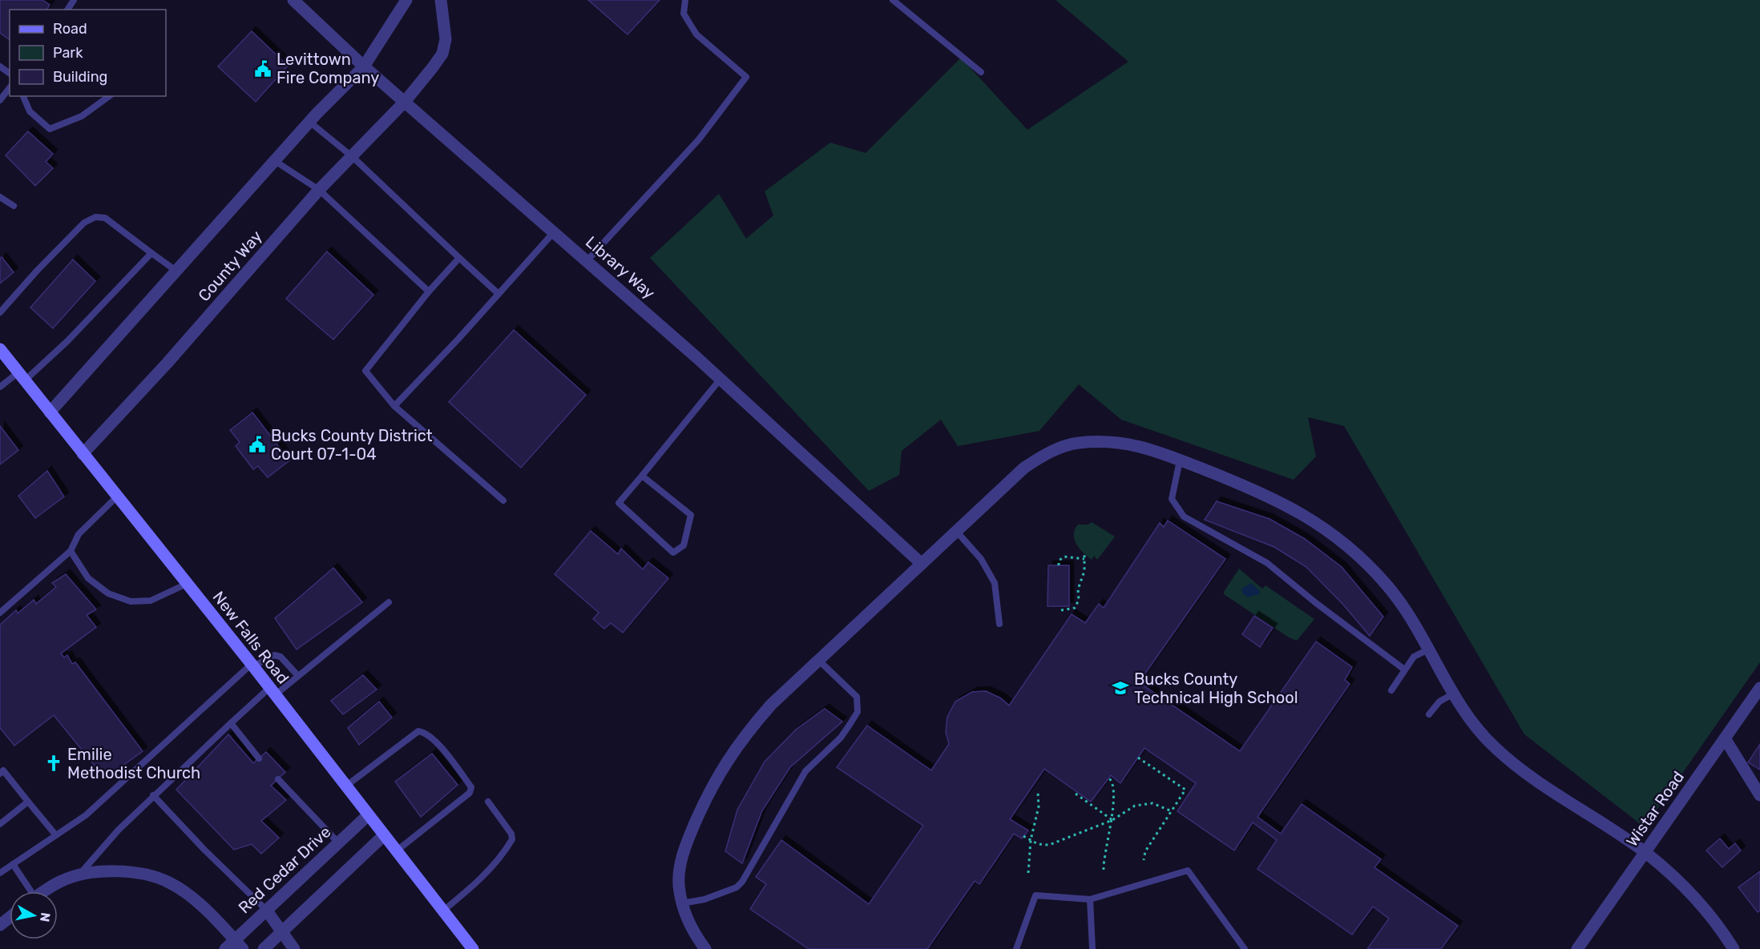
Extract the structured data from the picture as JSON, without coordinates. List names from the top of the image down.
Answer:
{
  "streets": {
    "main road": ["New Falls Road"],
    "street": [
      "County Way",
      "Library Way",
      "Wistar Road",
      "Red Cedar Drive"
    ]
  },
  "crossings": [
    ["County Way", "Library Way"],
    ["County Way", "New Falls Road"],
    ["New Falls Road", "Red Cedar Drive"]
  ],
  "places": {
    "public building": ["Levittown Fire Company", "Bucks County District Court 07-1-04"],
    "school or university": ["Bucks County Technical High School"],
    "church": ["Emilie Methodist Church"]
  },
  "legend": ["Road", "Park", "Building"],
  "north": "right"
}
